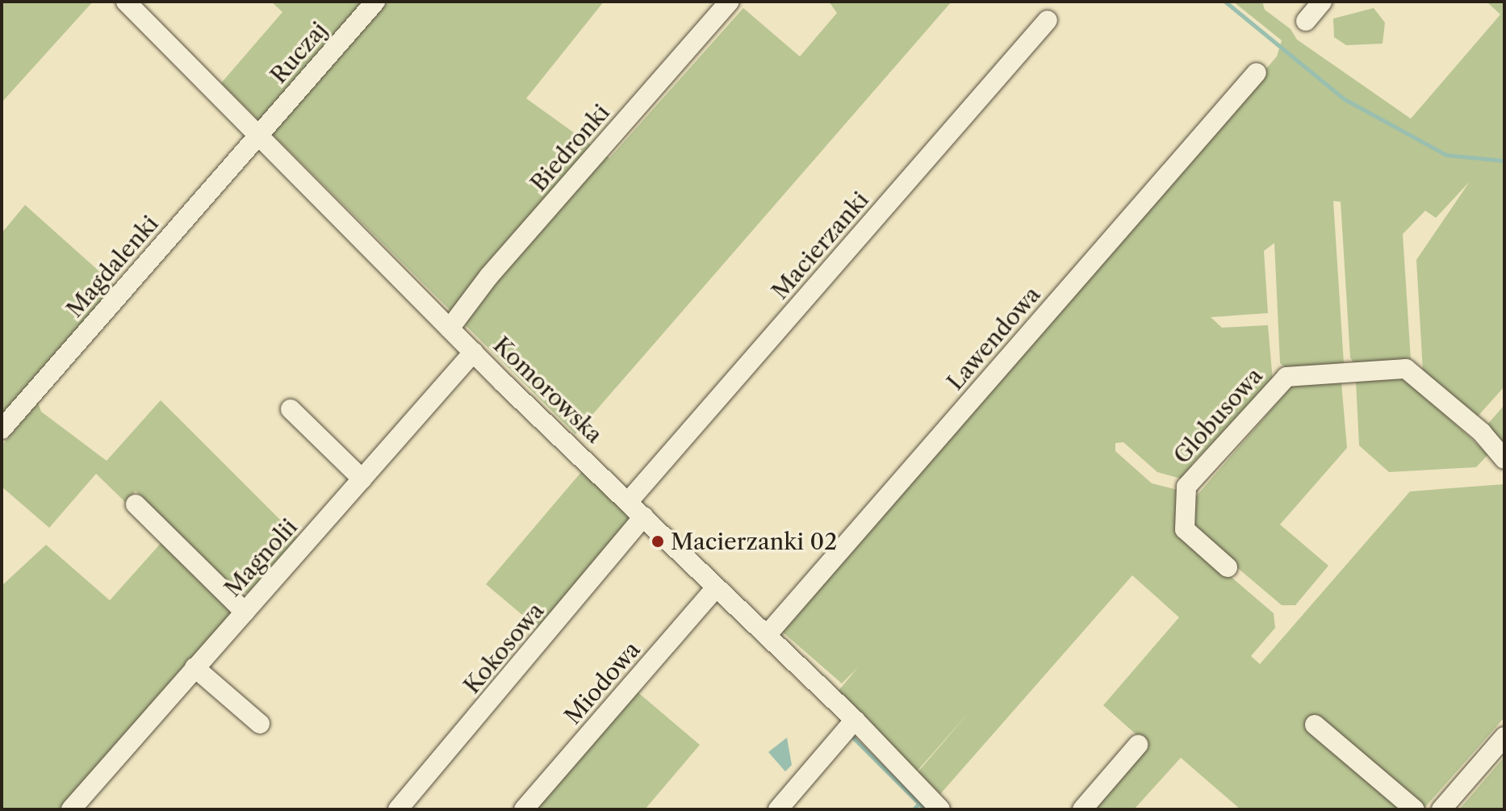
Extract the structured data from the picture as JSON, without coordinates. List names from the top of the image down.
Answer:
{
  "streets": {
    "street": [
      "Ruczaj",
      "Biedronki",
      "Macierzanki",
      "Magdalenki",
      "Lawendowa",
      "Komorowska",
      "Globusowa",
      "Magnolii",
      "Kokosowa",
      "Miodowa"
    ]
  },
  "crossings": [
    ["Ruczaj", "Magdalenki"],
    ["Ruczaj", "Komorowska"],
    ["Biedronki", "Komorowska"],
    ["Macierzanki", "Komorowska"],
    ["Magdalenki", "Komorowska"],
    ["Lawendowa", "Komorowska"],
    ["Komorowska", "Magnolii"],
    ["Komorowska", "Kokosowa"],
    ["Komorowska", "Miodowa"]
  ],
  "places": ["Macierzanki 02"]
}
